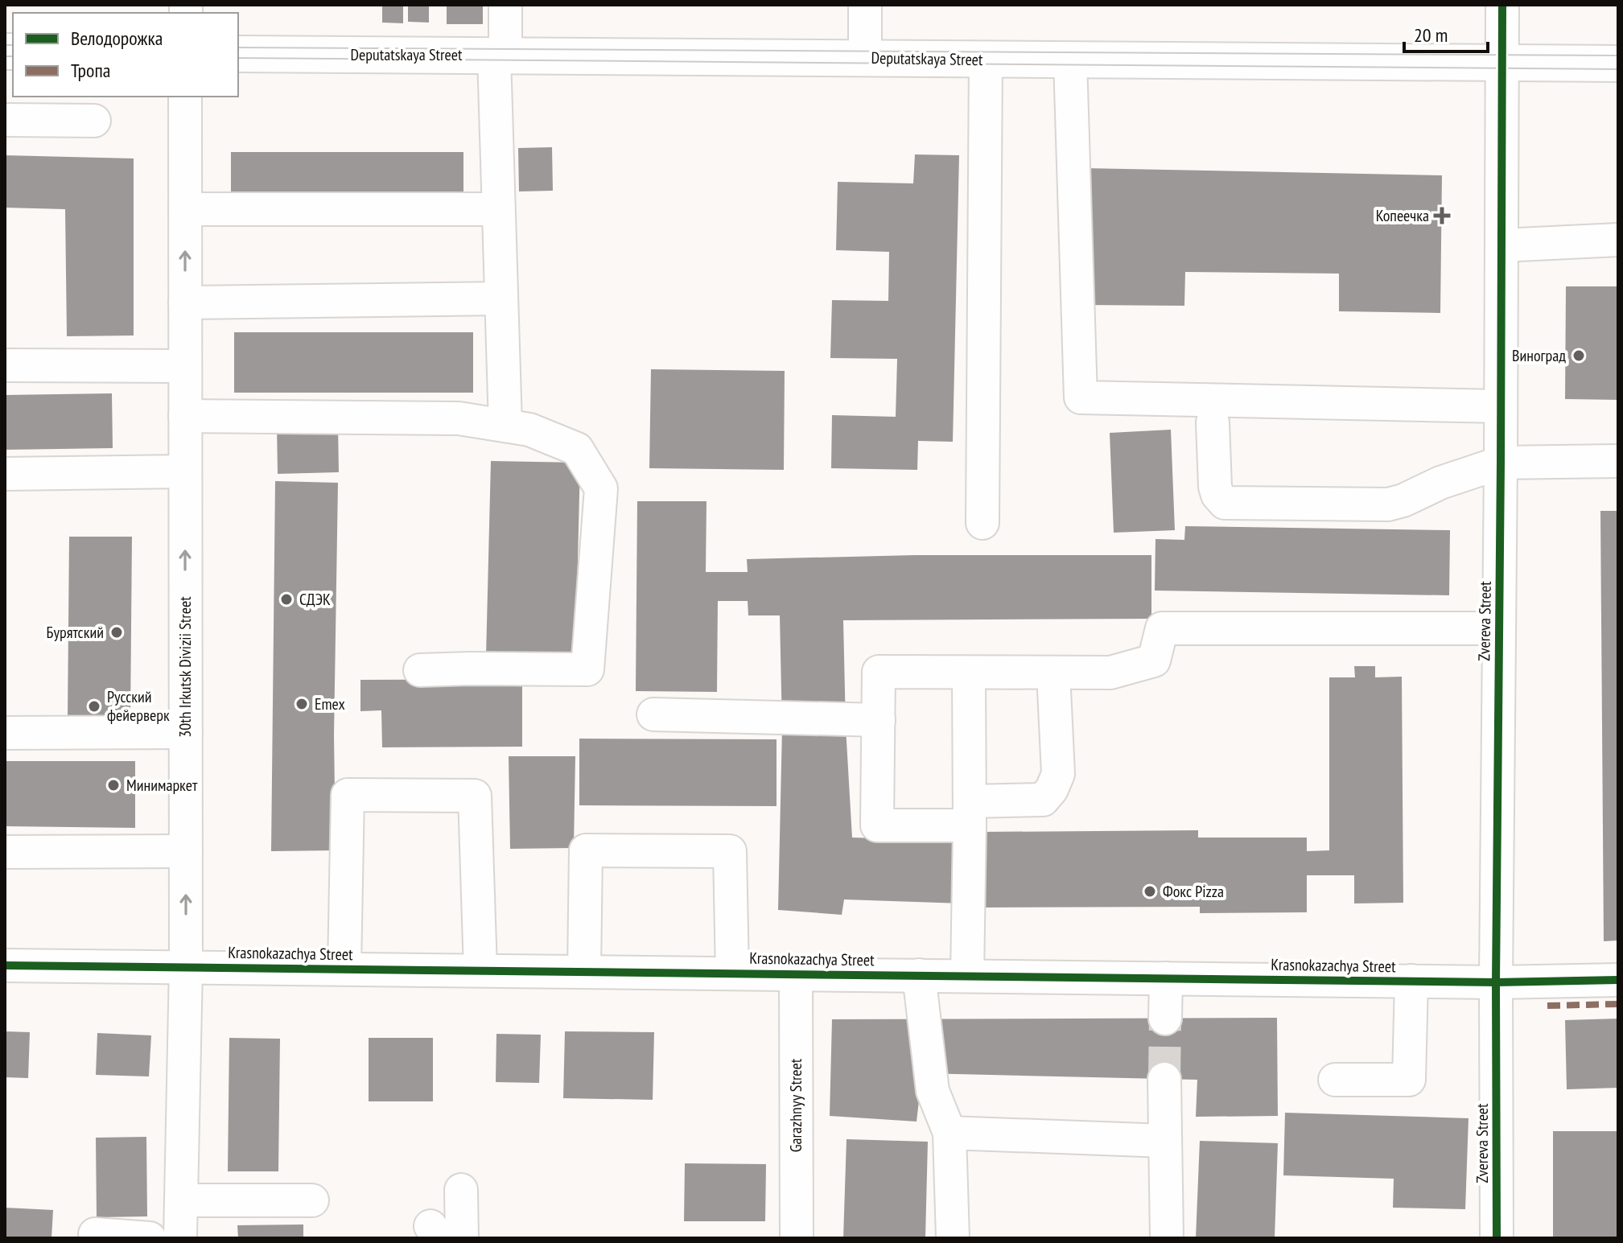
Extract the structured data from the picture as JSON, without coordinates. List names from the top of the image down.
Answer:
{
  "streets": {
    "main road": ["Deputatskaya Street"],
    "street": [
      "Zvereva Street",
      "30th Irkutsk Divizii Street",
      "Krasnokazachya Street",
      "Garazhnyy Street"
    ]
  },
  "crossings": [
    ["Deputatskaya Street", "Zvereva Street"],
    ["Zvereva Street", "Krasnokazachya Street"],
    ["30th Irkutsk Divizii Street", "Krasnokazachya Street"],
    ["Krasnokazachya Street", "Garazhnyy Street"]
  ],
  "one_way": ["30th Irkutsk Divizii Street"],
  "places": {
    "health": ["Копеечка"],
    "other": [
      "Виноград",
      "СДЭК",
      "Бурятский",
      "Emex",
      "Русский фейерверк",
      "Минимаркет",
      "Фокс Pizza"
    ]
  },
  "legend": ["Велодорожка", "Тропа"],
  "scale_bar": "20 m"
}
